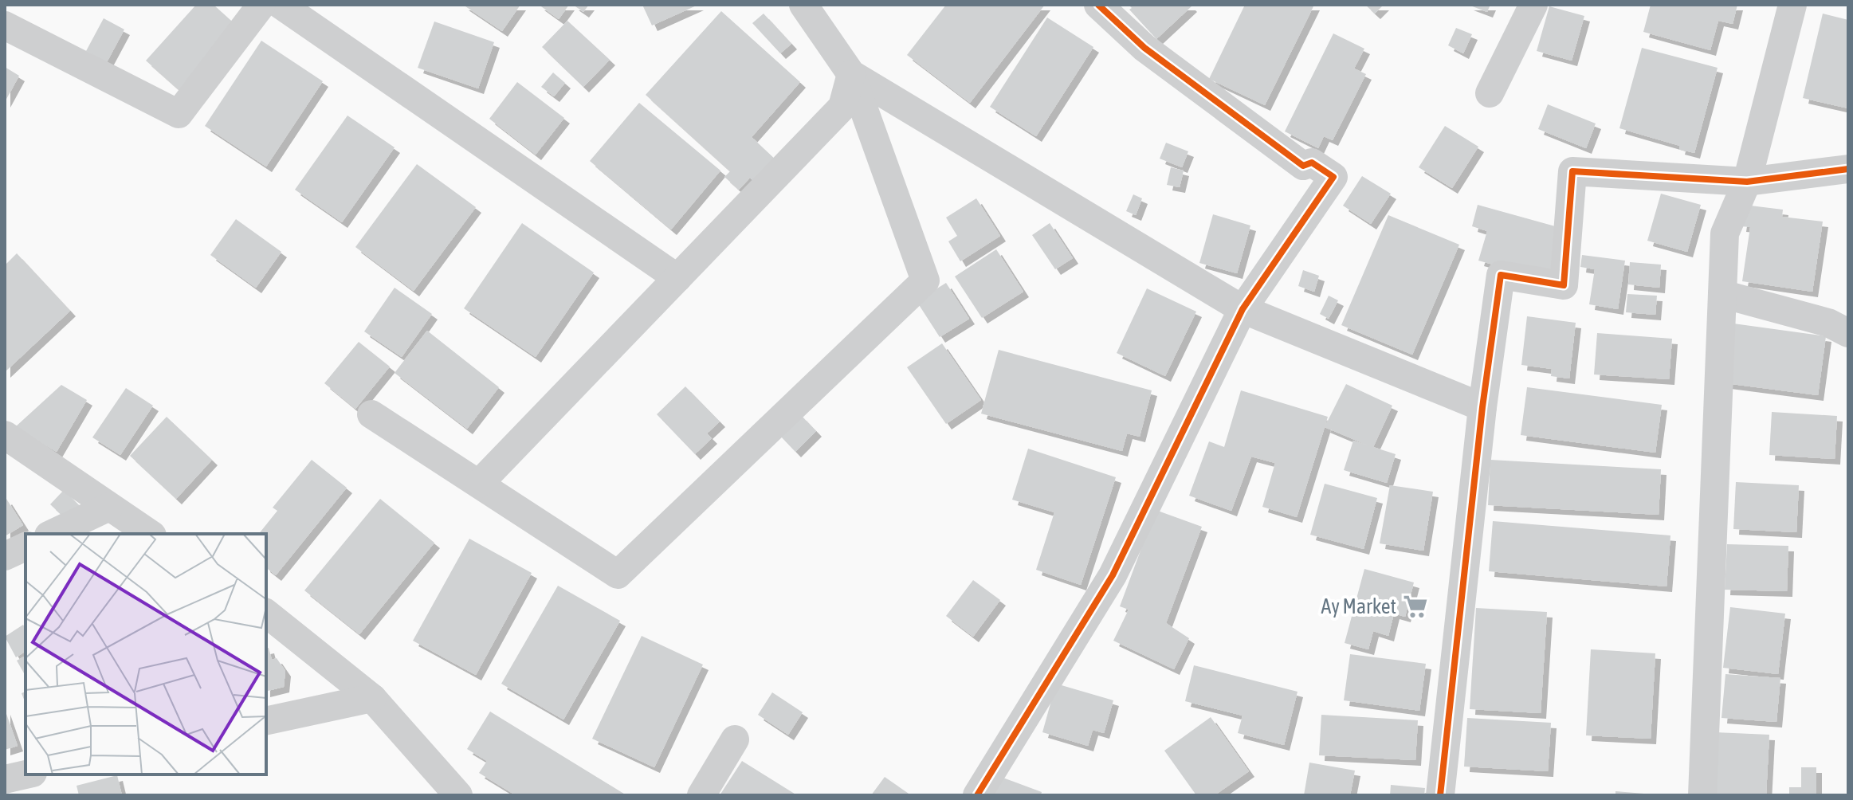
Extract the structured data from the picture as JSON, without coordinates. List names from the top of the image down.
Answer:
{
  "places": {
    "supermarket": ["Ay Market"]
  }
}
